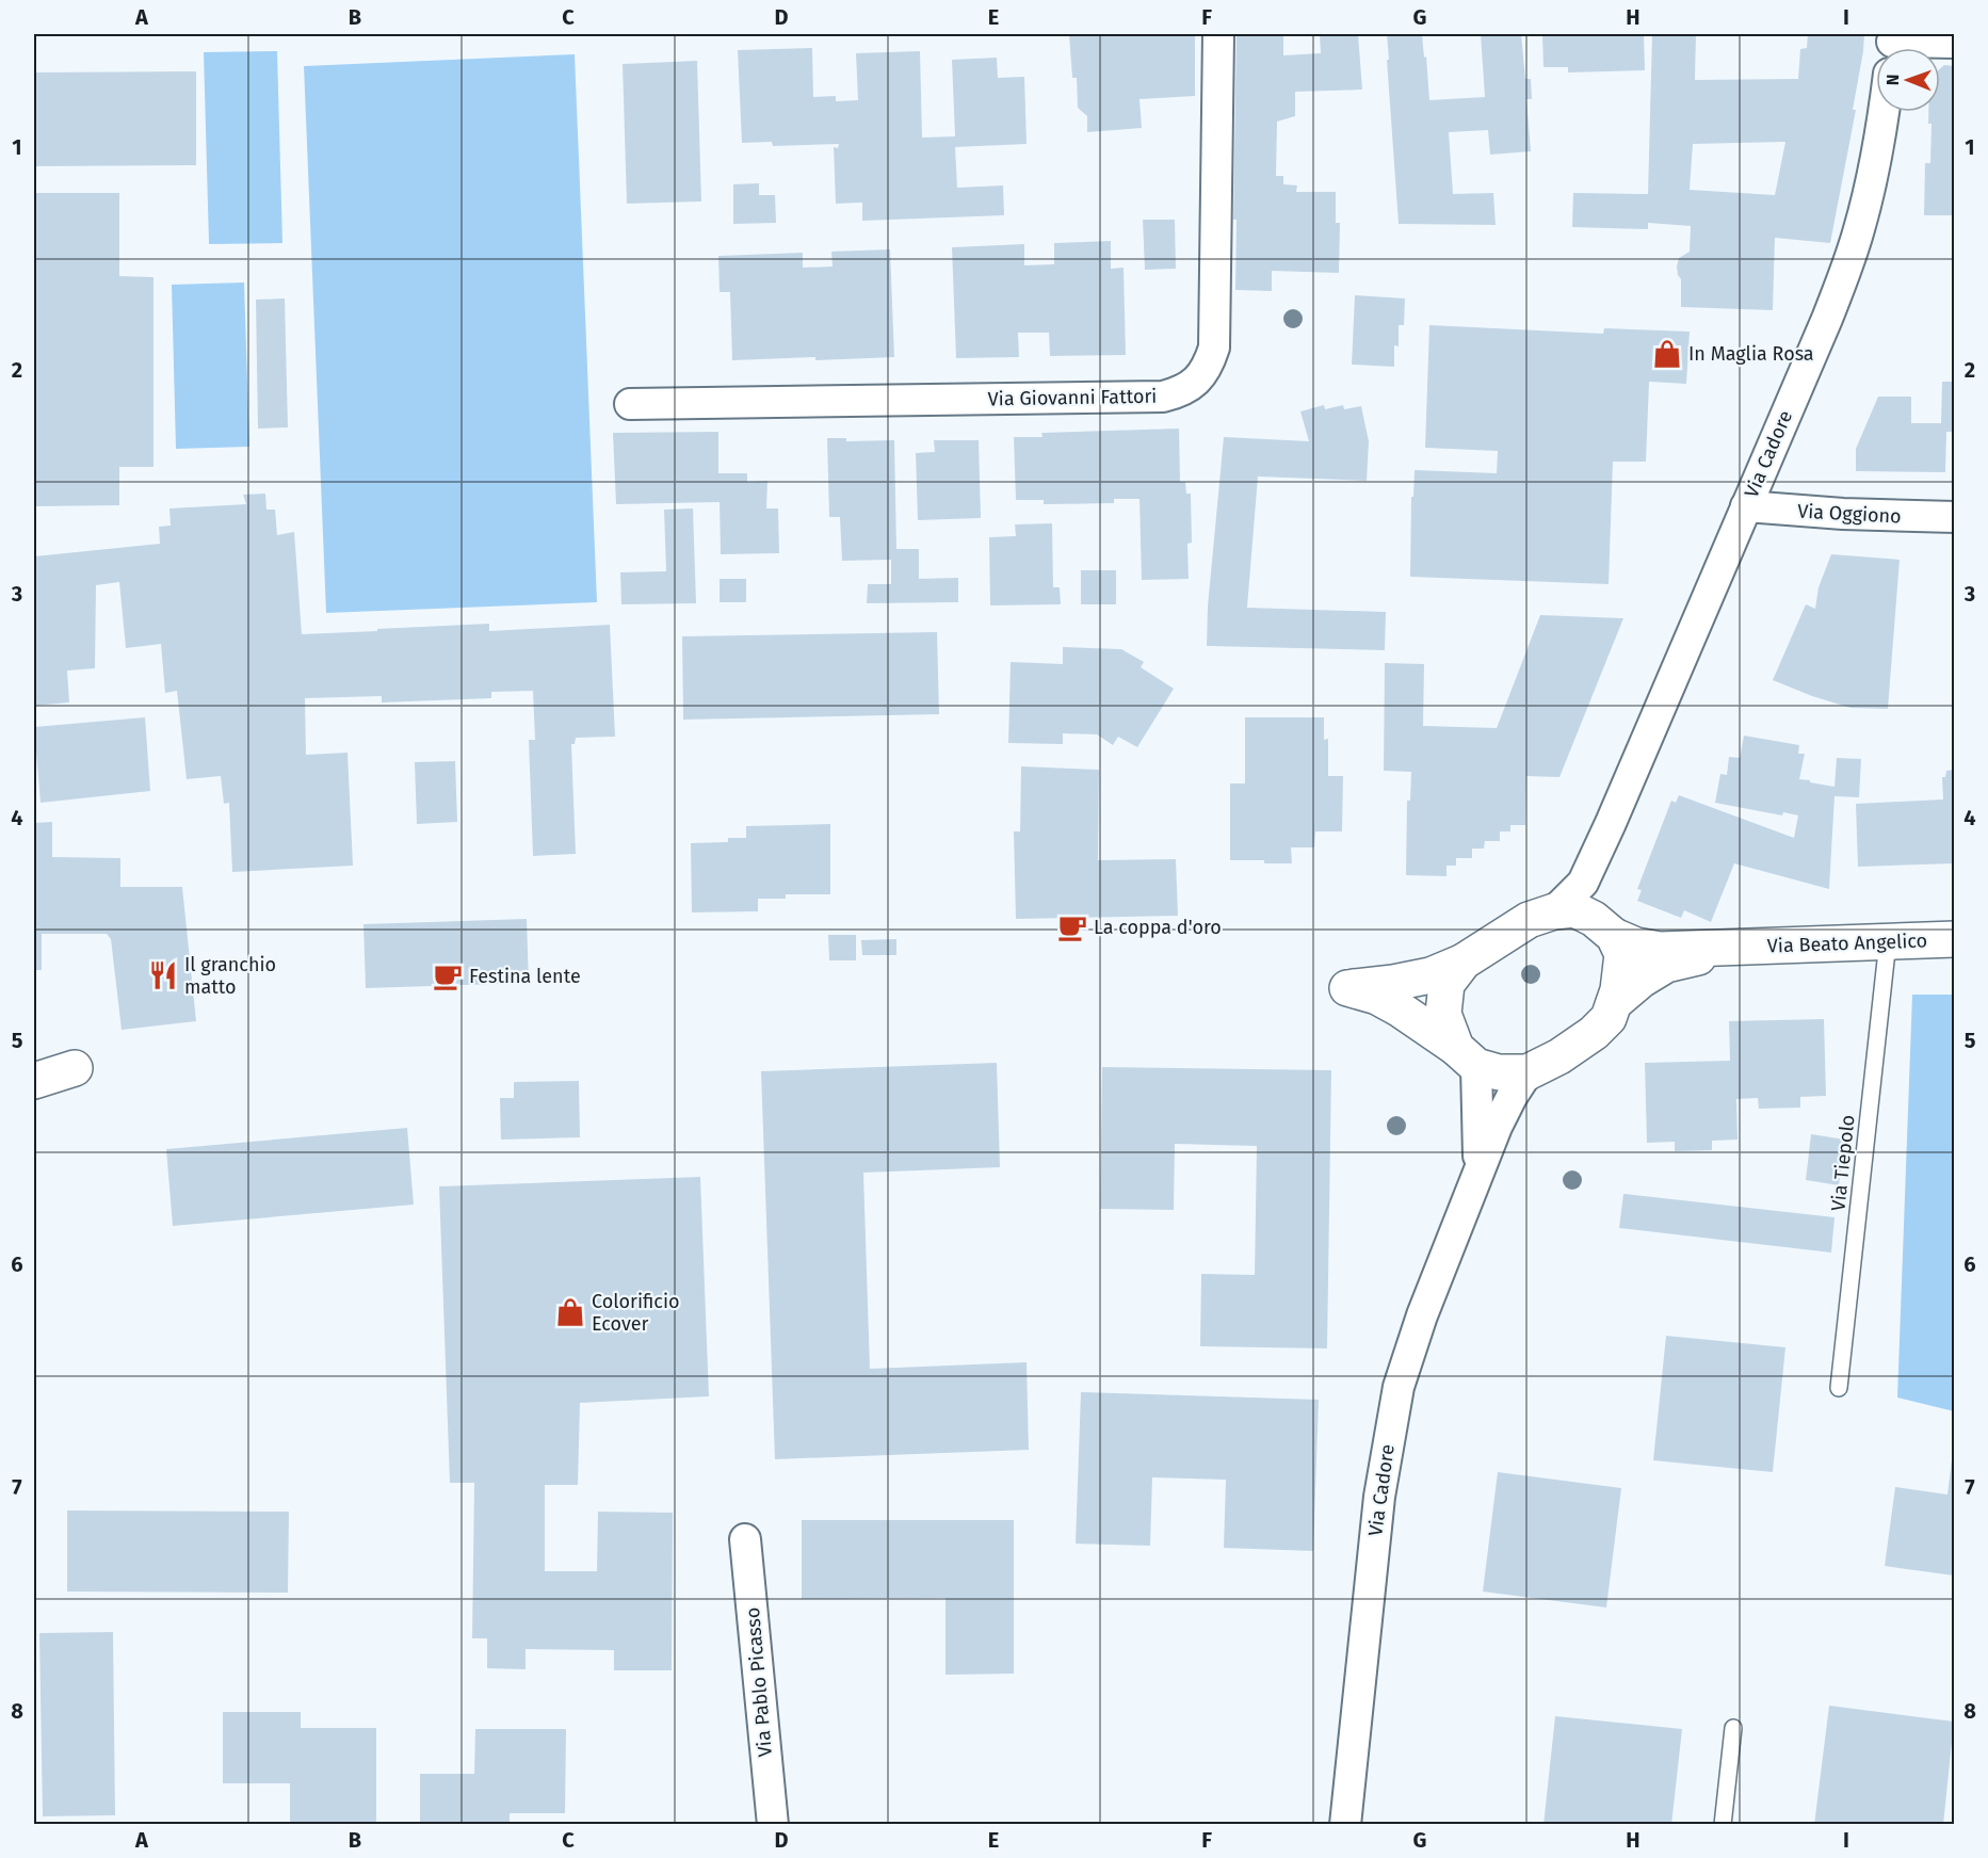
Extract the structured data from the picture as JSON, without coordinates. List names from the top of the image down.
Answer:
{
  "streets": {
    "street": [
      "Via Giovanni Fattori",
      "Via Cadore",
      "Via Oggiono",
      "Via Beato Angelico",
      "Via Pablo Picasso"
    ],
    "lane": ["Via Tiepolo"]
  },
  "crossings": [
    ["Via Cadore", "Via Oggiono"],
    ["Via Cadore", "Via Beato Angelico"],
    ["Via Beato Angelico", "Via Tiepolo"]
  ],
  "places": {
    "shop": ["In Maglia Rosa", "Colorificio Ecover"],
    "cafe": ["La coppa d'oro", "Festina lente"],
    "restaurant": ["Il granchio matto"]
  },
  "north": "left",
  "grid": {
    "columns": [
      "A",
      "B",
      "C",
      "D",
      "E",
      "F",
      "G",
      "H",
      "I"
    ],
    "rows": [
      "1",
      "2",
      "3",
      "4",
      "5",
      "6",
      "7",
      "8"
    ]
  }
}
